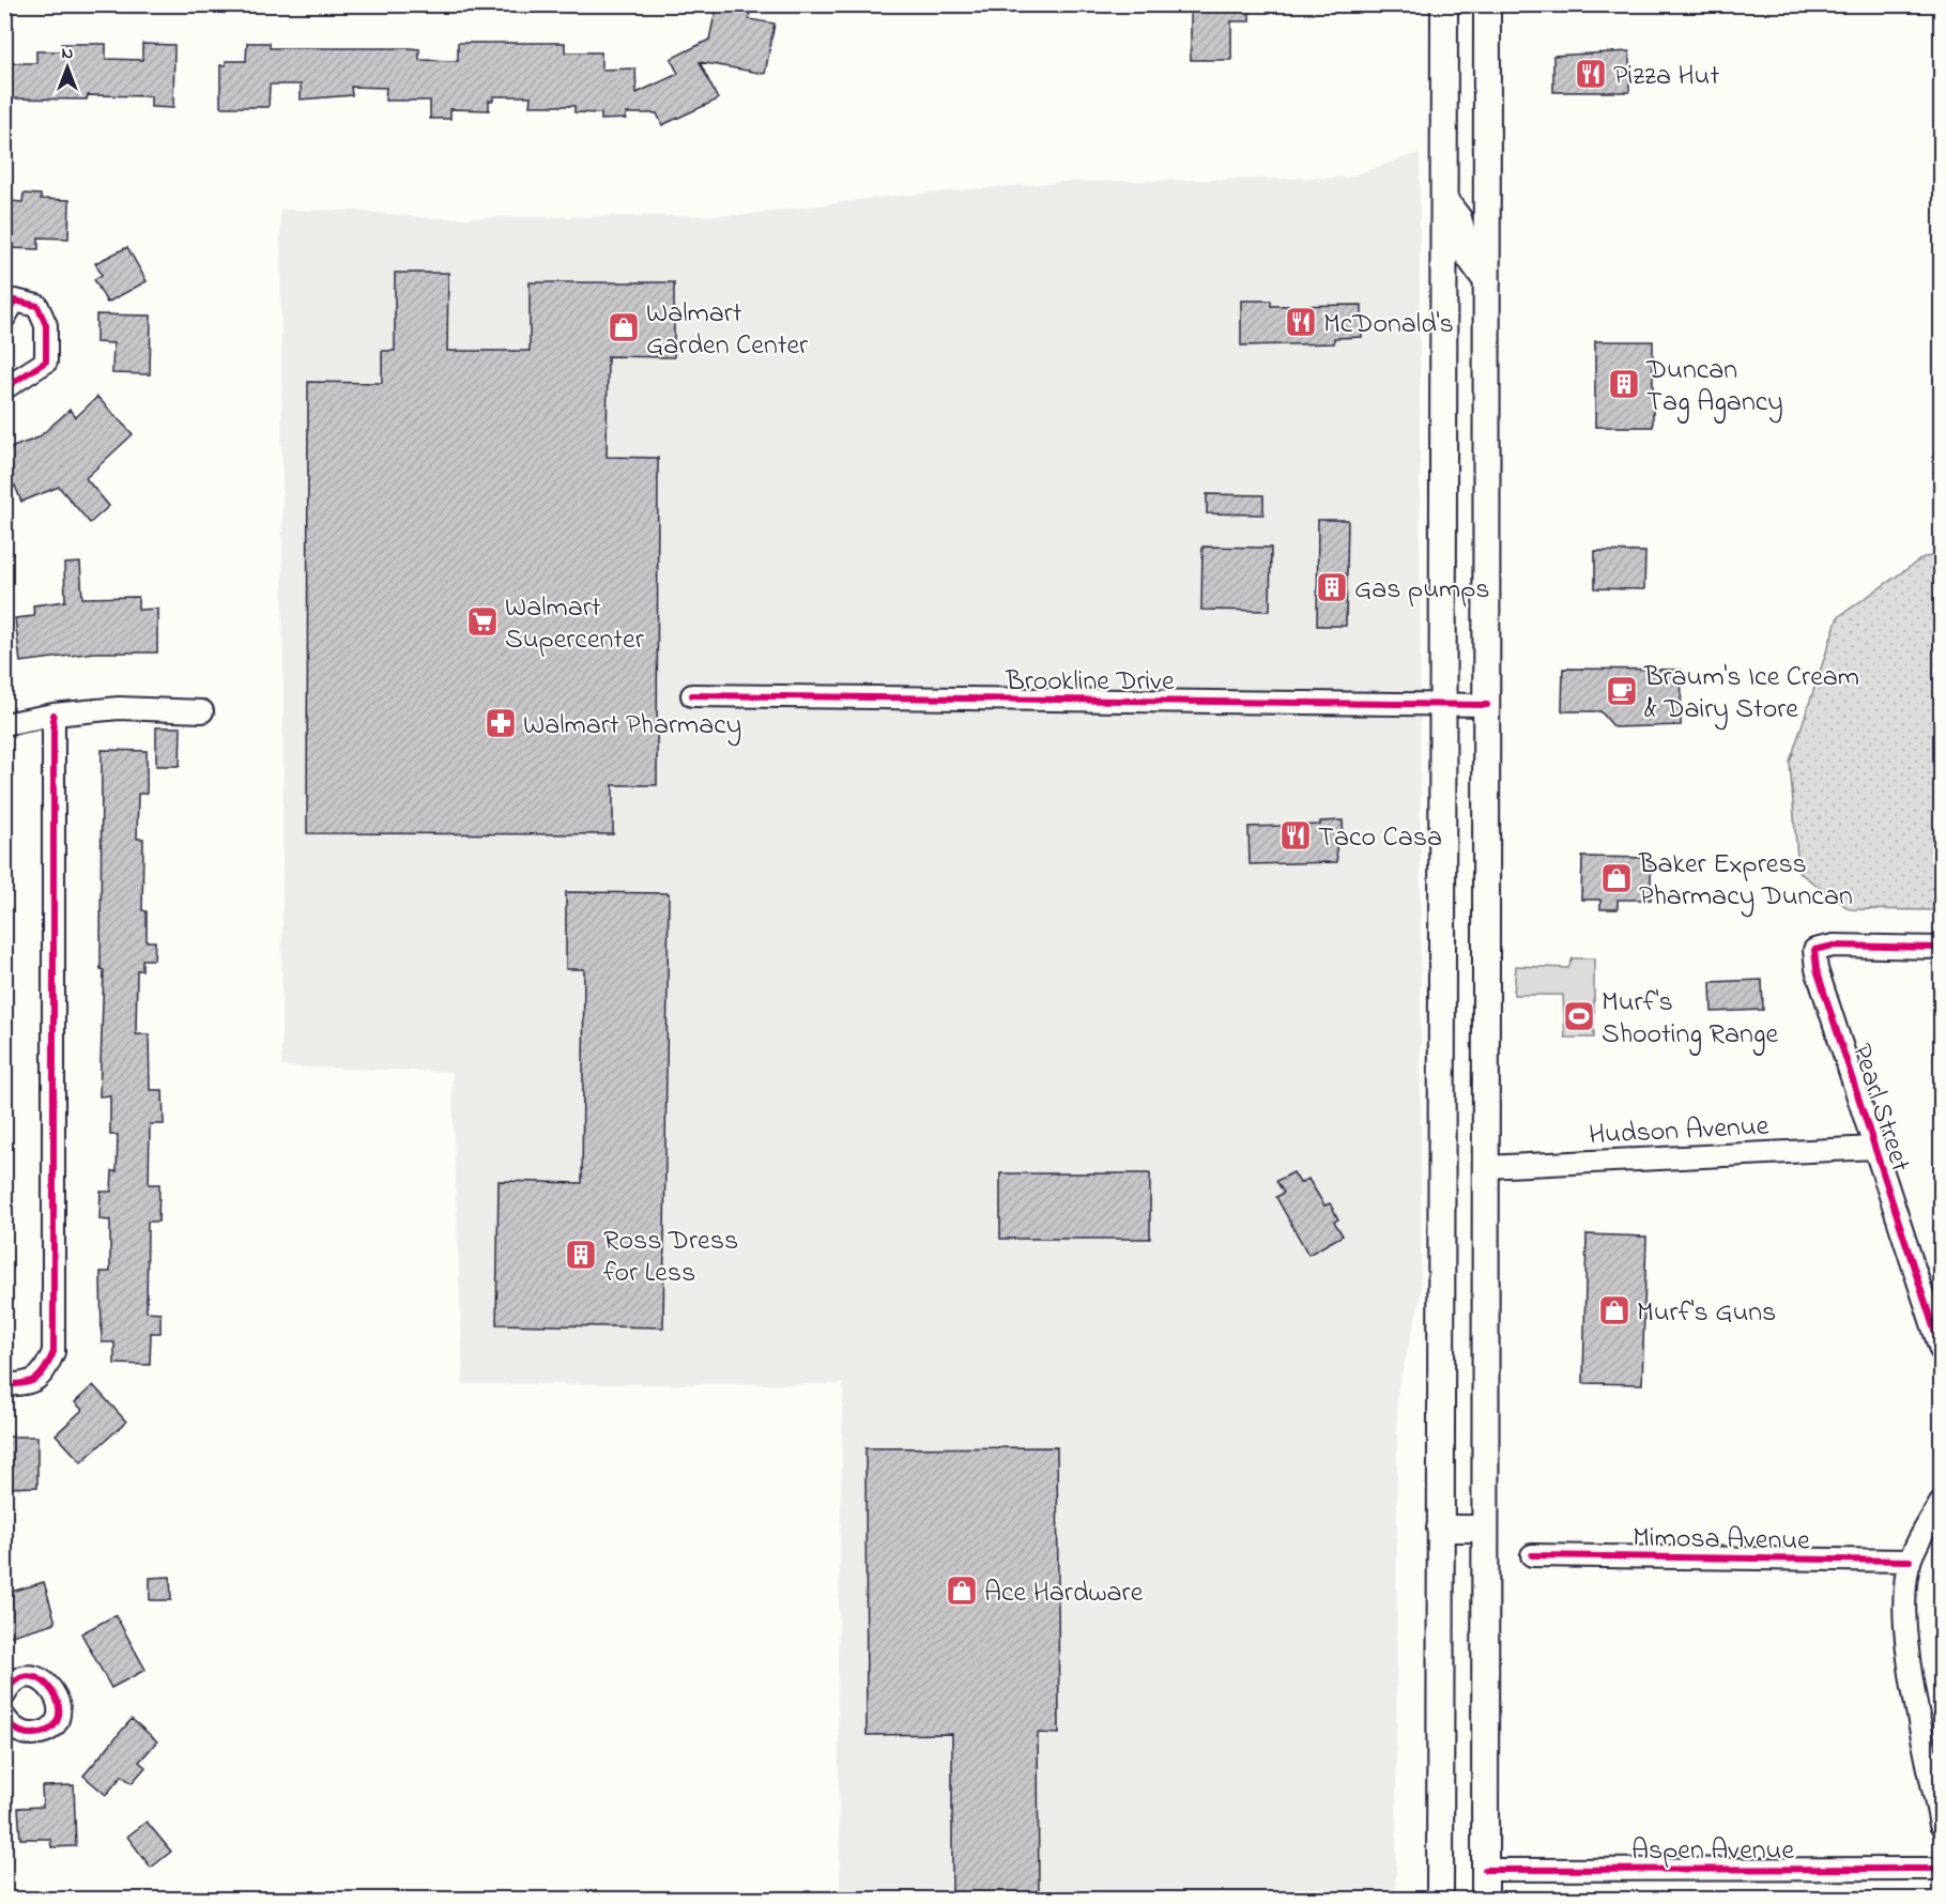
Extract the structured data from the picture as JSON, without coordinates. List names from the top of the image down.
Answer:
{
  "streets": {
    "street": [
      "Brookline Drive",
      "Pearl Street",
      "Hudson Avenue",
      "Mimosa Avenue",
      "Aspen Avenue"
    ]
  },
  "crossings": [
    ["Pearl Street", "Hudson Avenue"]
  ],
  "places": {
    "restaurant": ["Pizza Hut", "McDonald's", "Taco Casa"],
    "shop": [
      "Walmart Garden Center",
      "Baker Express Pharmacy Duncan",
      "Murf's Guns",
      "Ace Hardware"
    ],
    "building": ["Duncan Tag Agancy", "Gas pumps", "Ross Dress for Less"],
    "supermarket": ["Walmart Supercenter"],
    "cafe": ["Braum's Ice Cream & Dairy Store"],
    "pharmacy": ["Walmart Pharmacy"],
    "sports": ["Murf's Shooting Range"]
  },
  "north": "top"
}
